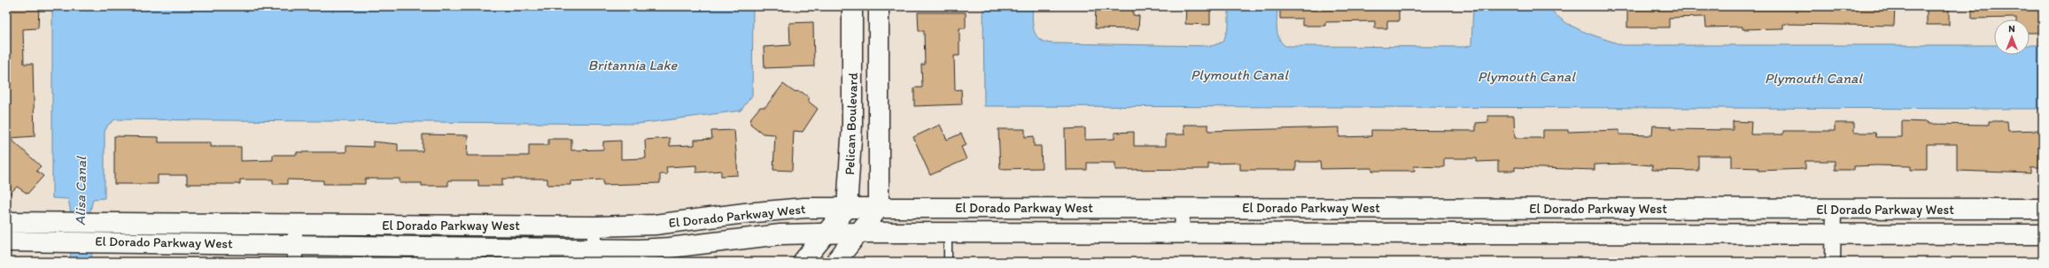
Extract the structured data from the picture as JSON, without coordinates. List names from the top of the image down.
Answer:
{
  "streets": {
    "street": ["Pelican Boulevard", "El Dorado Parkway West"]
  },
  "crossings": [
    ["Pelican Boulevard", "El Dorado Parkway West"]
  ],
  "water": ["Britannia Lake", "Plymouth Canal", "Alisa Canal"],
  "north": "top"
}
